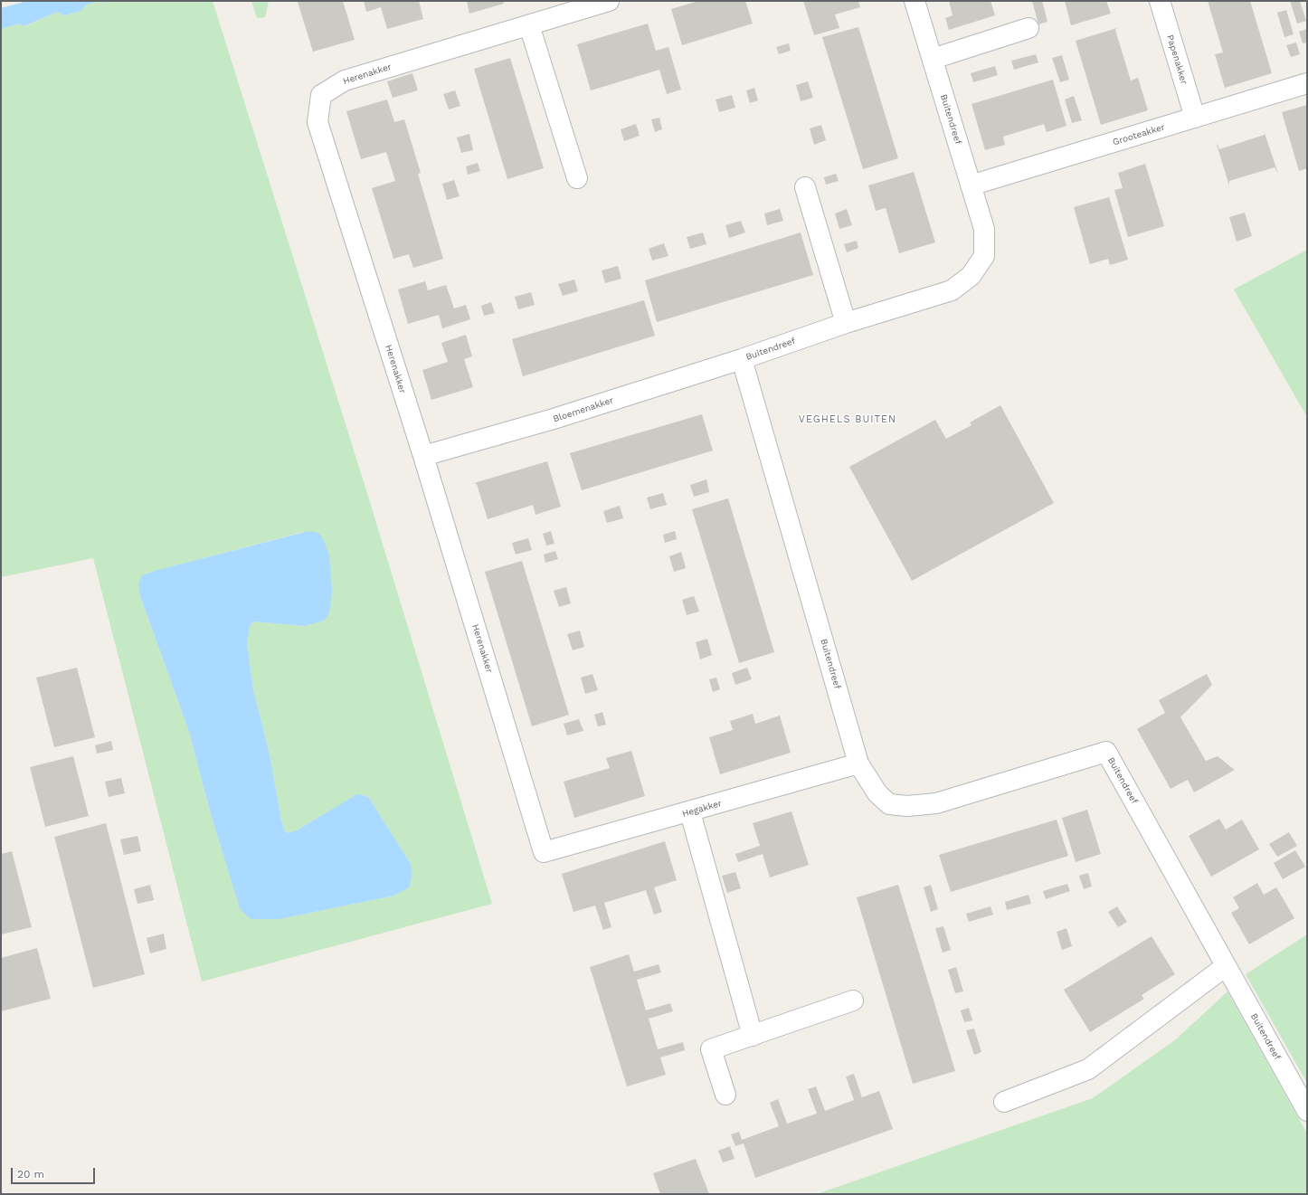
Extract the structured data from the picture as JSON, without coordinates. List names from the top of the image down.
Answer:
{
  "streets": {
    "street": [
      "Papenakker",
      "Herenakker",
      "Buitendreef",
      "Grooteakker",
      "Bloemenakker",
      "Hegakker"
    ]
  },
  "crossings": [
    ["Papenakker", "Grooteakker"],
    ["Herenakker", "Bloemenakker"],
    ["Herenakker", "Hegakker"],
    ["Buitendreef", "Grooteakker"],
    ["Buitendreef", "Bloemenakker"],
    ["Buitendreef", "Hegakker"]
  ],
  "districts": ["VEGHELS BUITEN"],
  "scale_bar": "20 m"
}
